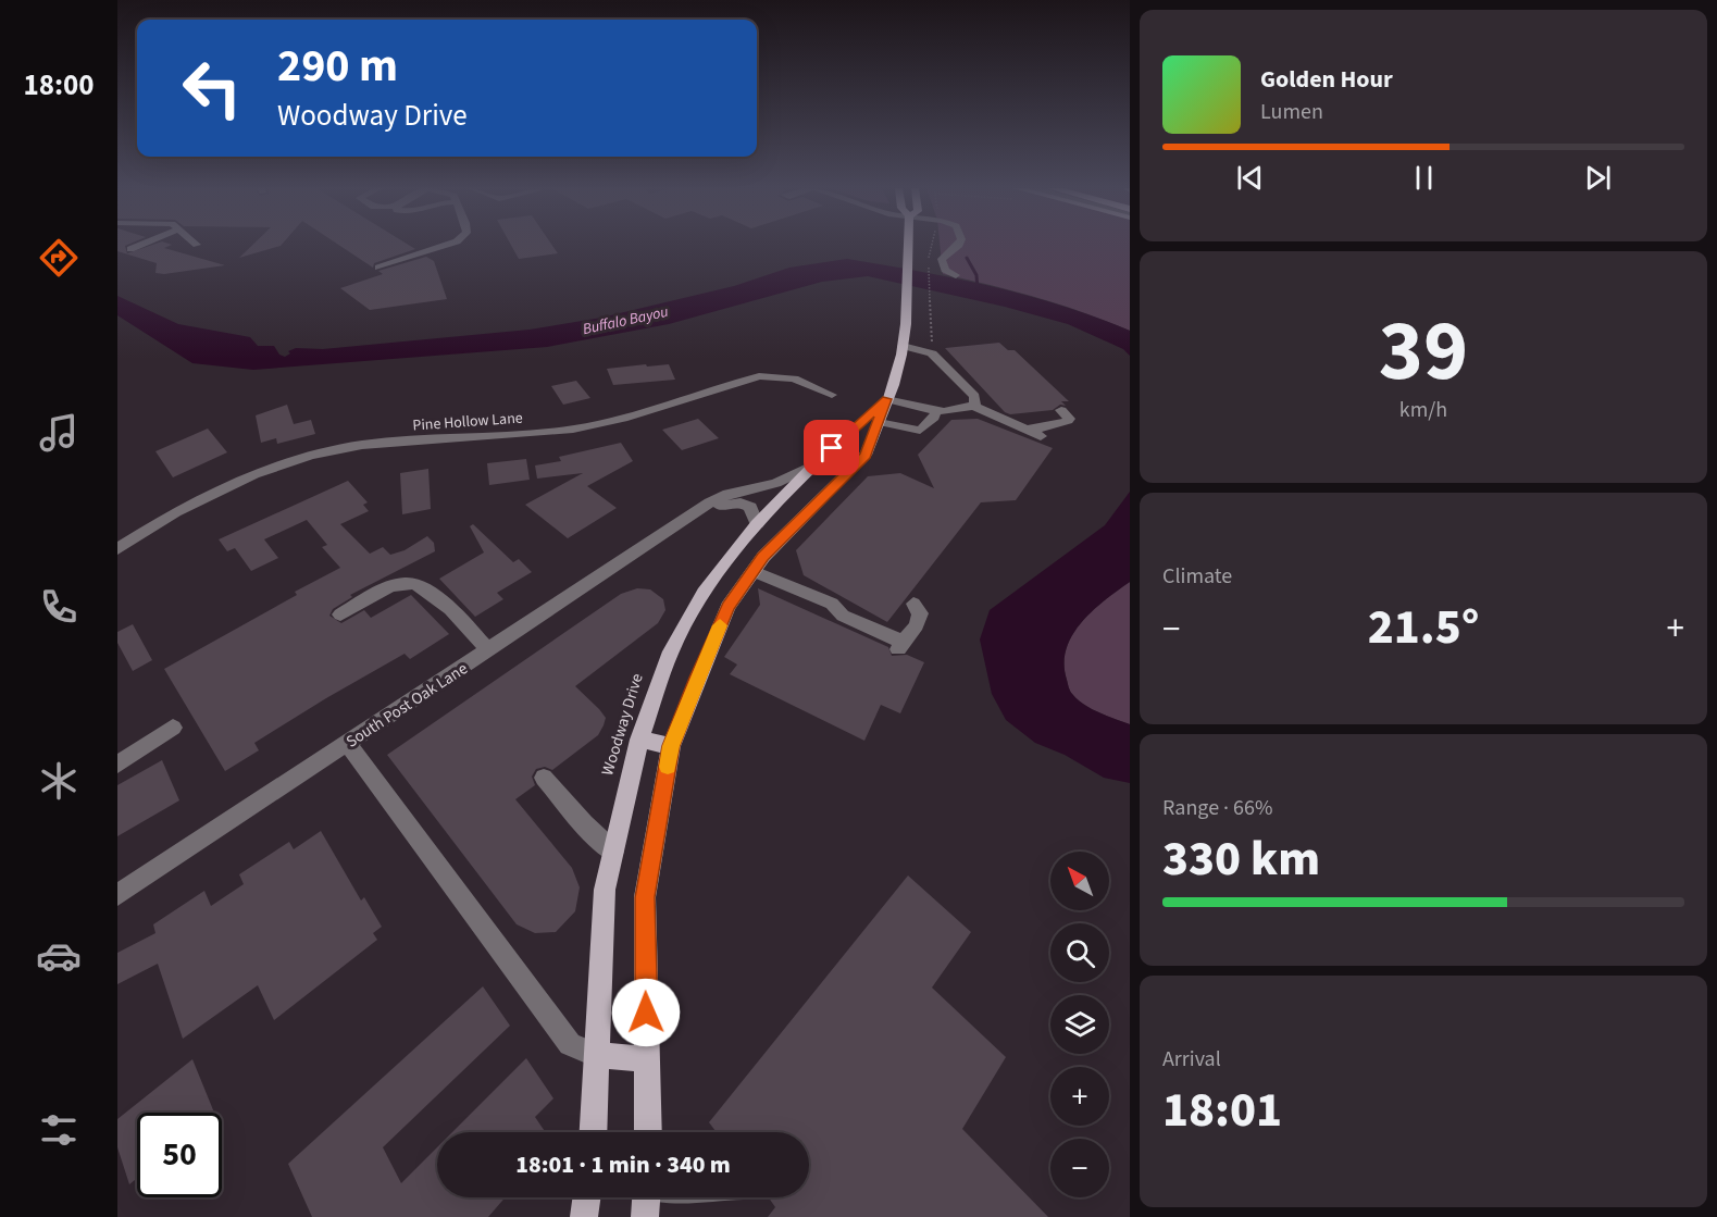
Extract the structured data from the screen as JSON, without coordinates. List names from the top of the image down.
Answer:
{
  "streets": {
    "main road": ["Woodway Drive"],
    "street": ["Pine Hollow Lane", "South Post Oak Lane"]
  },
  "crossings": [
    ["South Post Oak Lane", "Woodway Drive"]
  ],
  "water": ["Buffalo Bayou"],
  "north": "top left",
  "page": {
    "tabs": "18:00",
    "turn": ["290 m", "Woodway Drive"],
    "song": ["Golden Hour", "Lumen"],
    "tile": [
      ["39", "km/h"],
      "Climate",
      ["Range · 66%", "330 km"],
      ["Arrival", "18:01"]
    ],
    "heat": ["−", "21.5°", "+"],
    "map_buttons": ["+", "−"],
    "limit": "50",
    "trip": "18:01 · 1 min · 340 m"
  }
}
